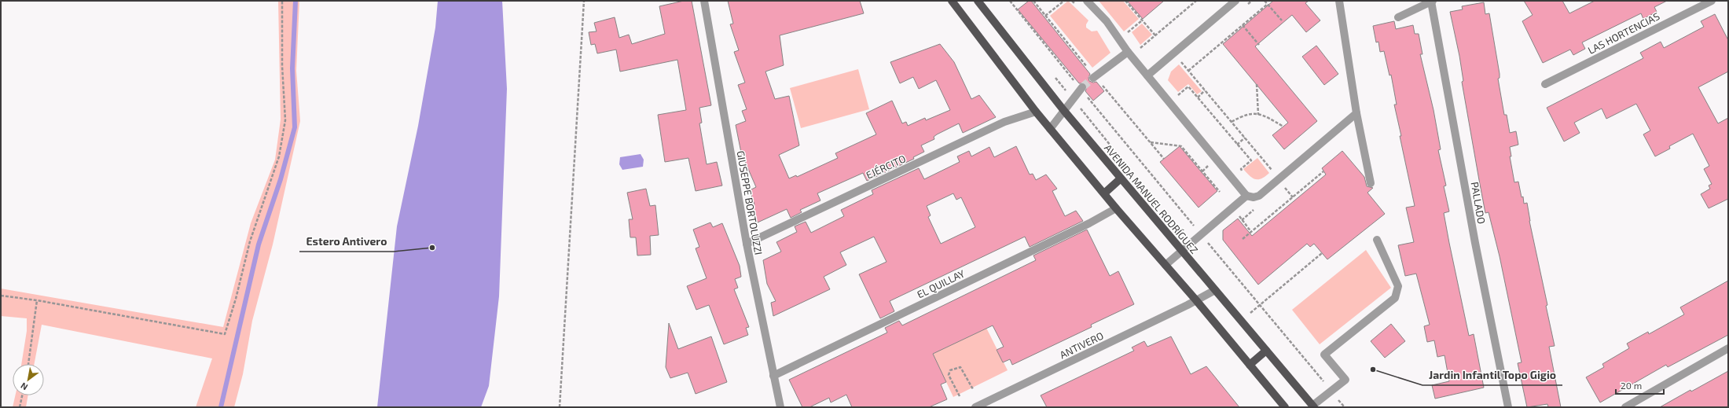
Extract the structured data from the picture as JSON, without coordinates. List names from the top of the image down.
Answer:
{
  "streets": {
    "main road": ["AVENIDA MANUEL RODRÍGUEZ"],
    "street": [
      "LAS HORTENCIAS",
      "EJÉRCITO",
      "GIUSEPPE BORTOLUZZI",
      "PALLADO",
      "EL QUILLAY",
      "ANTIVERO"
    ]
  },
  "crossings": [
    ["EJÉRCITO", "GIUSEPPE BORTOLUZZI"],
    ["AVENIDA MANUEL RODRÍGUEZ", "ANTIVERO"],
    ["GIUSEPPE BORTOLUZZI", "EL QUILLAY"]
  ],
  "places": ["Estero Antivero", "Jardin Infantil Topo Gigio"],
  "scale_bar": "20 m",
  "north": "bottom left"
}
